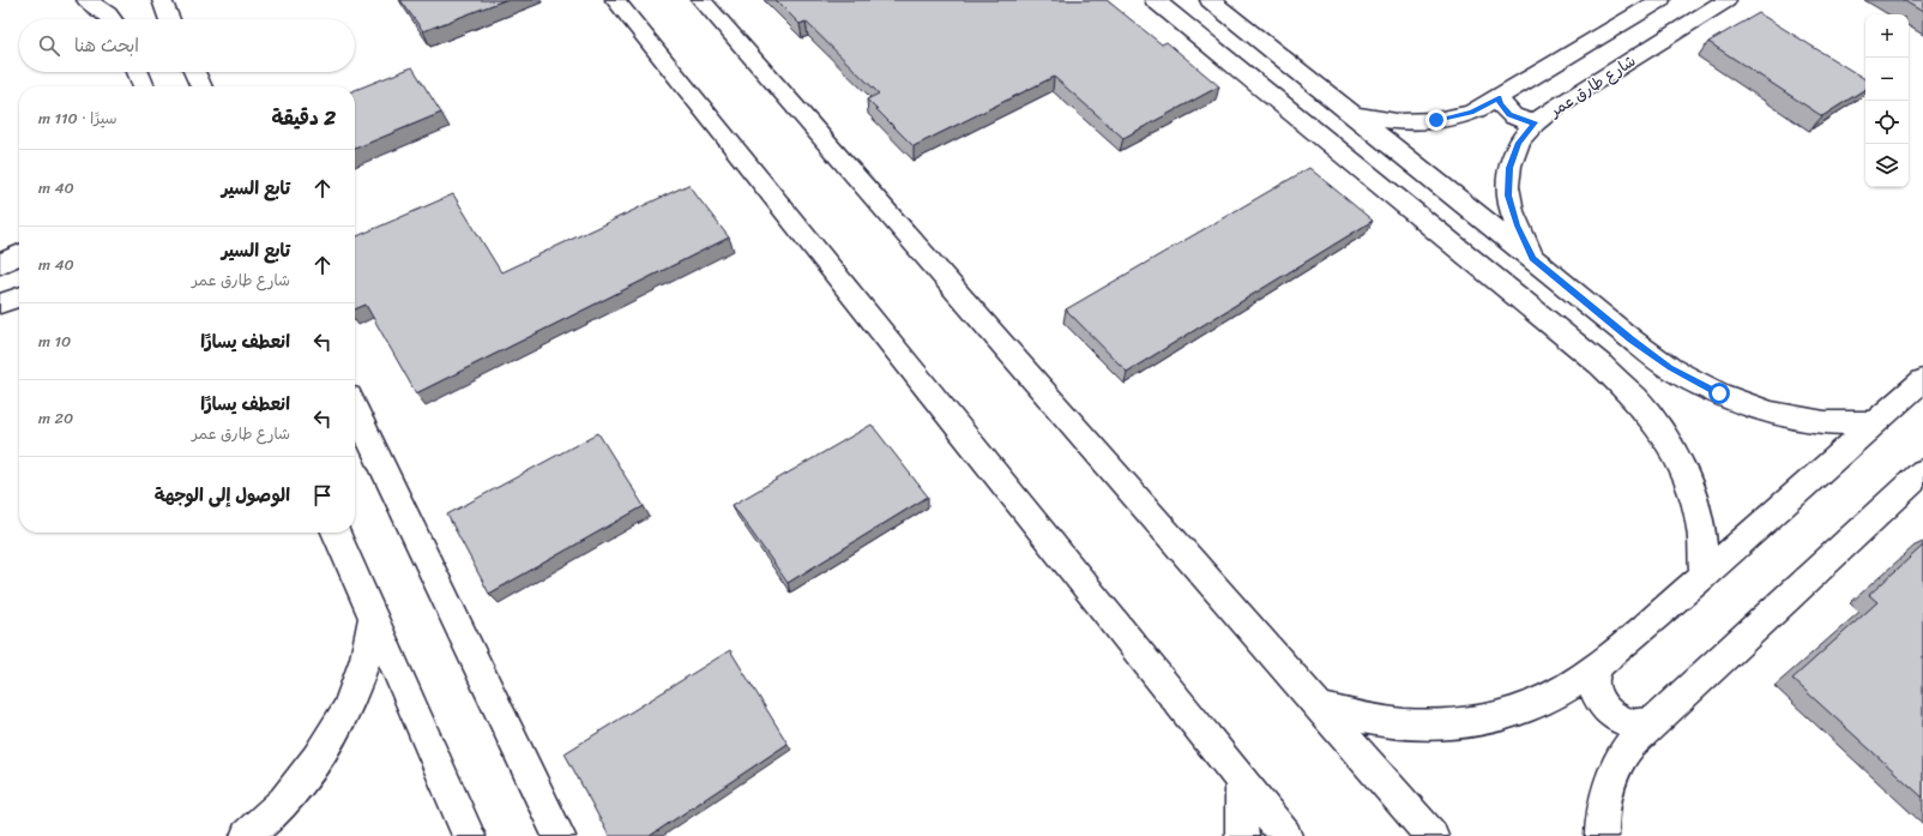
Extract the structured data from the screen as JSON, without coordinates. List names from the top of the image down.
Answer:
{
  "streets": {
    "street": ["شارع طارق عمر"]
  },
  "page": {
    "map_buttons": ["+", "−"],
    "search": "ابحث هنا",
    "heading": ["2 دقيقة", "سيرًا · 110 m"],
    "list": [
      ["تابع السير", "40 m"],
      ["تابع السير", "شارع طارق عمر", "40 m"],
      ["انعطف يسارًا", "10 m"],
      ["انعطف يسارًا", "شارع طارق عمر", "20 m"],
      "الوصول إلى الوجهة"
    ]
  }
}
